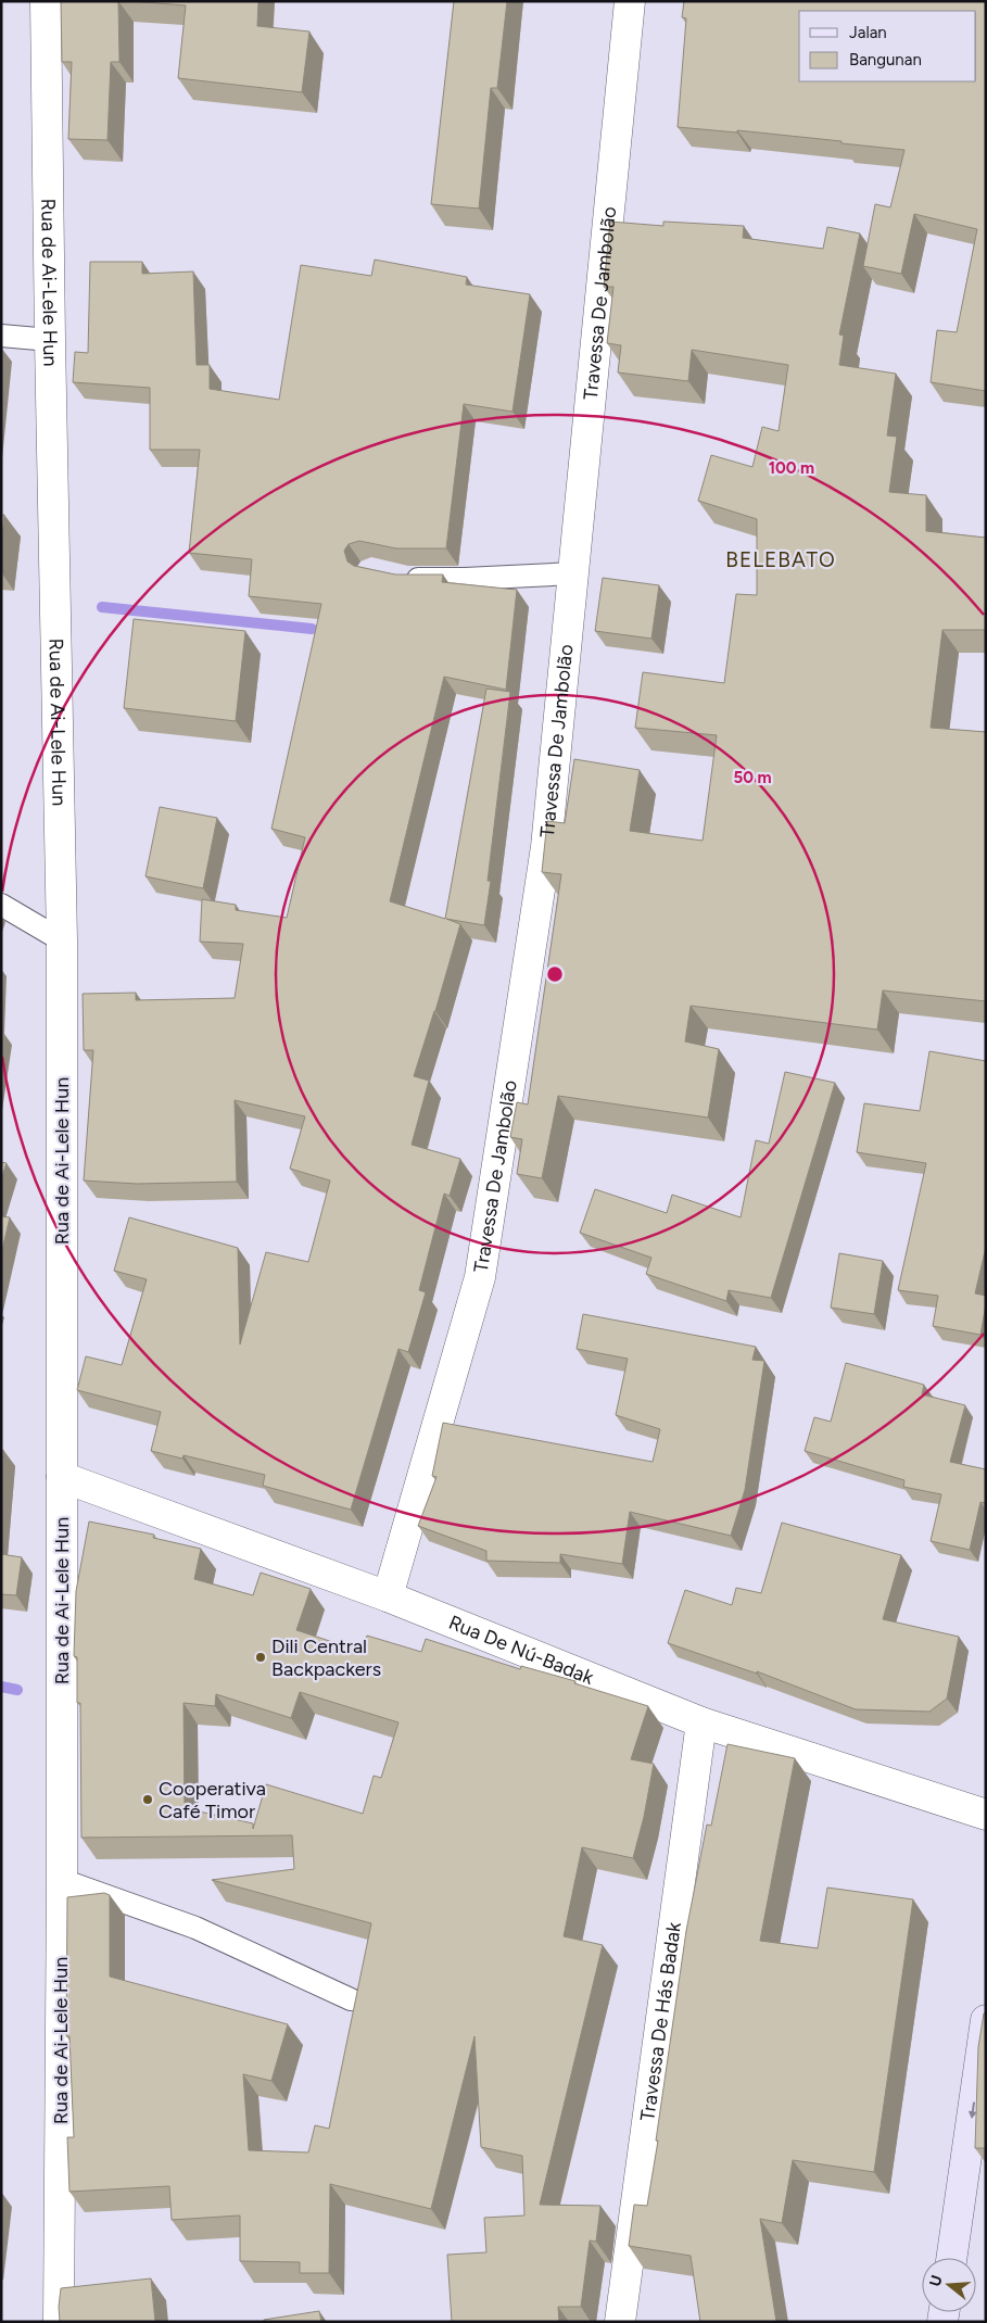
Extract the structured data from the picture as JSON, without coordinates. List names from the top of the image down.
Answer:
{
  "streets": {
    "street": [
      "Rua de Ai-Lele Hun",
      "Travessa De Jambolão",
      "Rua De Nú-Badak",
      "Travessa De Hás Badak"
    ]
  },
  "crossings": [
    ["Rua de Ai-Lele Hun", "Rua De Nú-Badak"],
    ["Travessa De Jambolão", "Rua De Nú-Badak"],
    ["Rua De Nú-Badak", "Travessa De Hás Badak"]
  ],
  "districts": ["BELEBATO"],
  "places": ["Dili Central Backpackers", "Cooperativa Café Timor"],
  "legend": ["Jalan", "Bangunan"],
  "north": "left",
  "rings": ["100 m", "50 m"]
}
